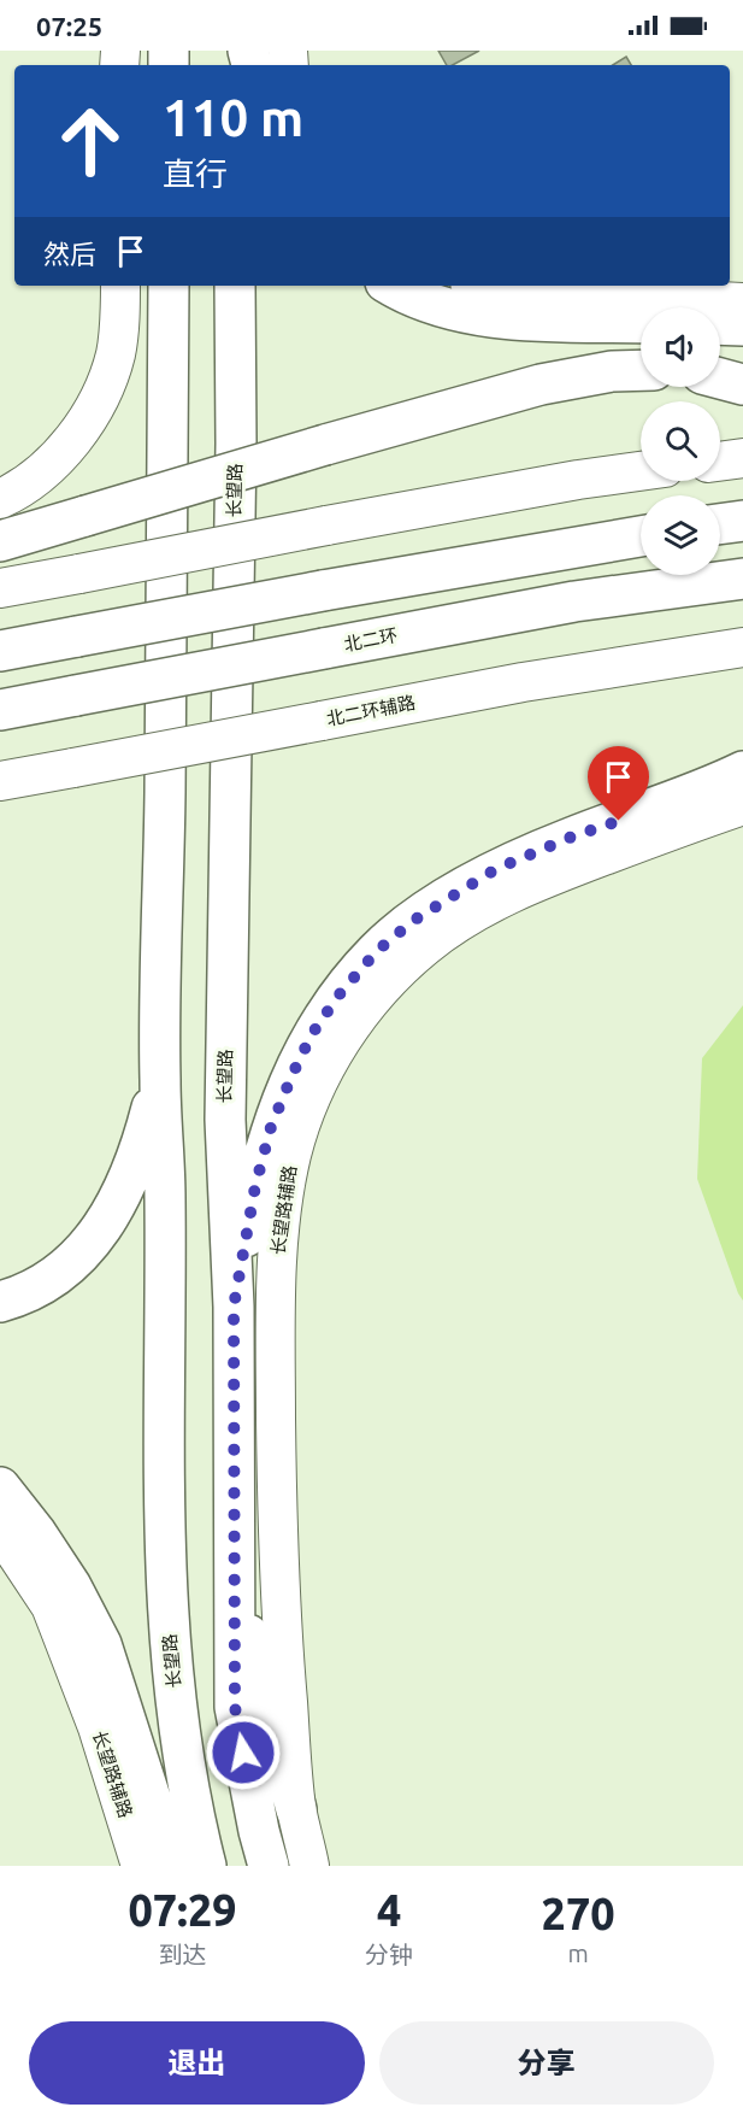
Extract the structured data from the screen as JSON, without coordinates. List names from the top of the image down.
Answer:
{
  "streets": {
    "main road": ["长望路", "北二环"],
    "street": ["北二环辅路", "长望路辅路"]
  },
  "page": {
    "status": "07:25",
    "turn": ["110 m", "直行"],
    "then": "然后",
    "eta": [
      "07:29",
      "到达",
      "4",
      "分钟",
      "270",
      "m"
    ],
    "buttons": ["退出", "分享"]
  }
}
